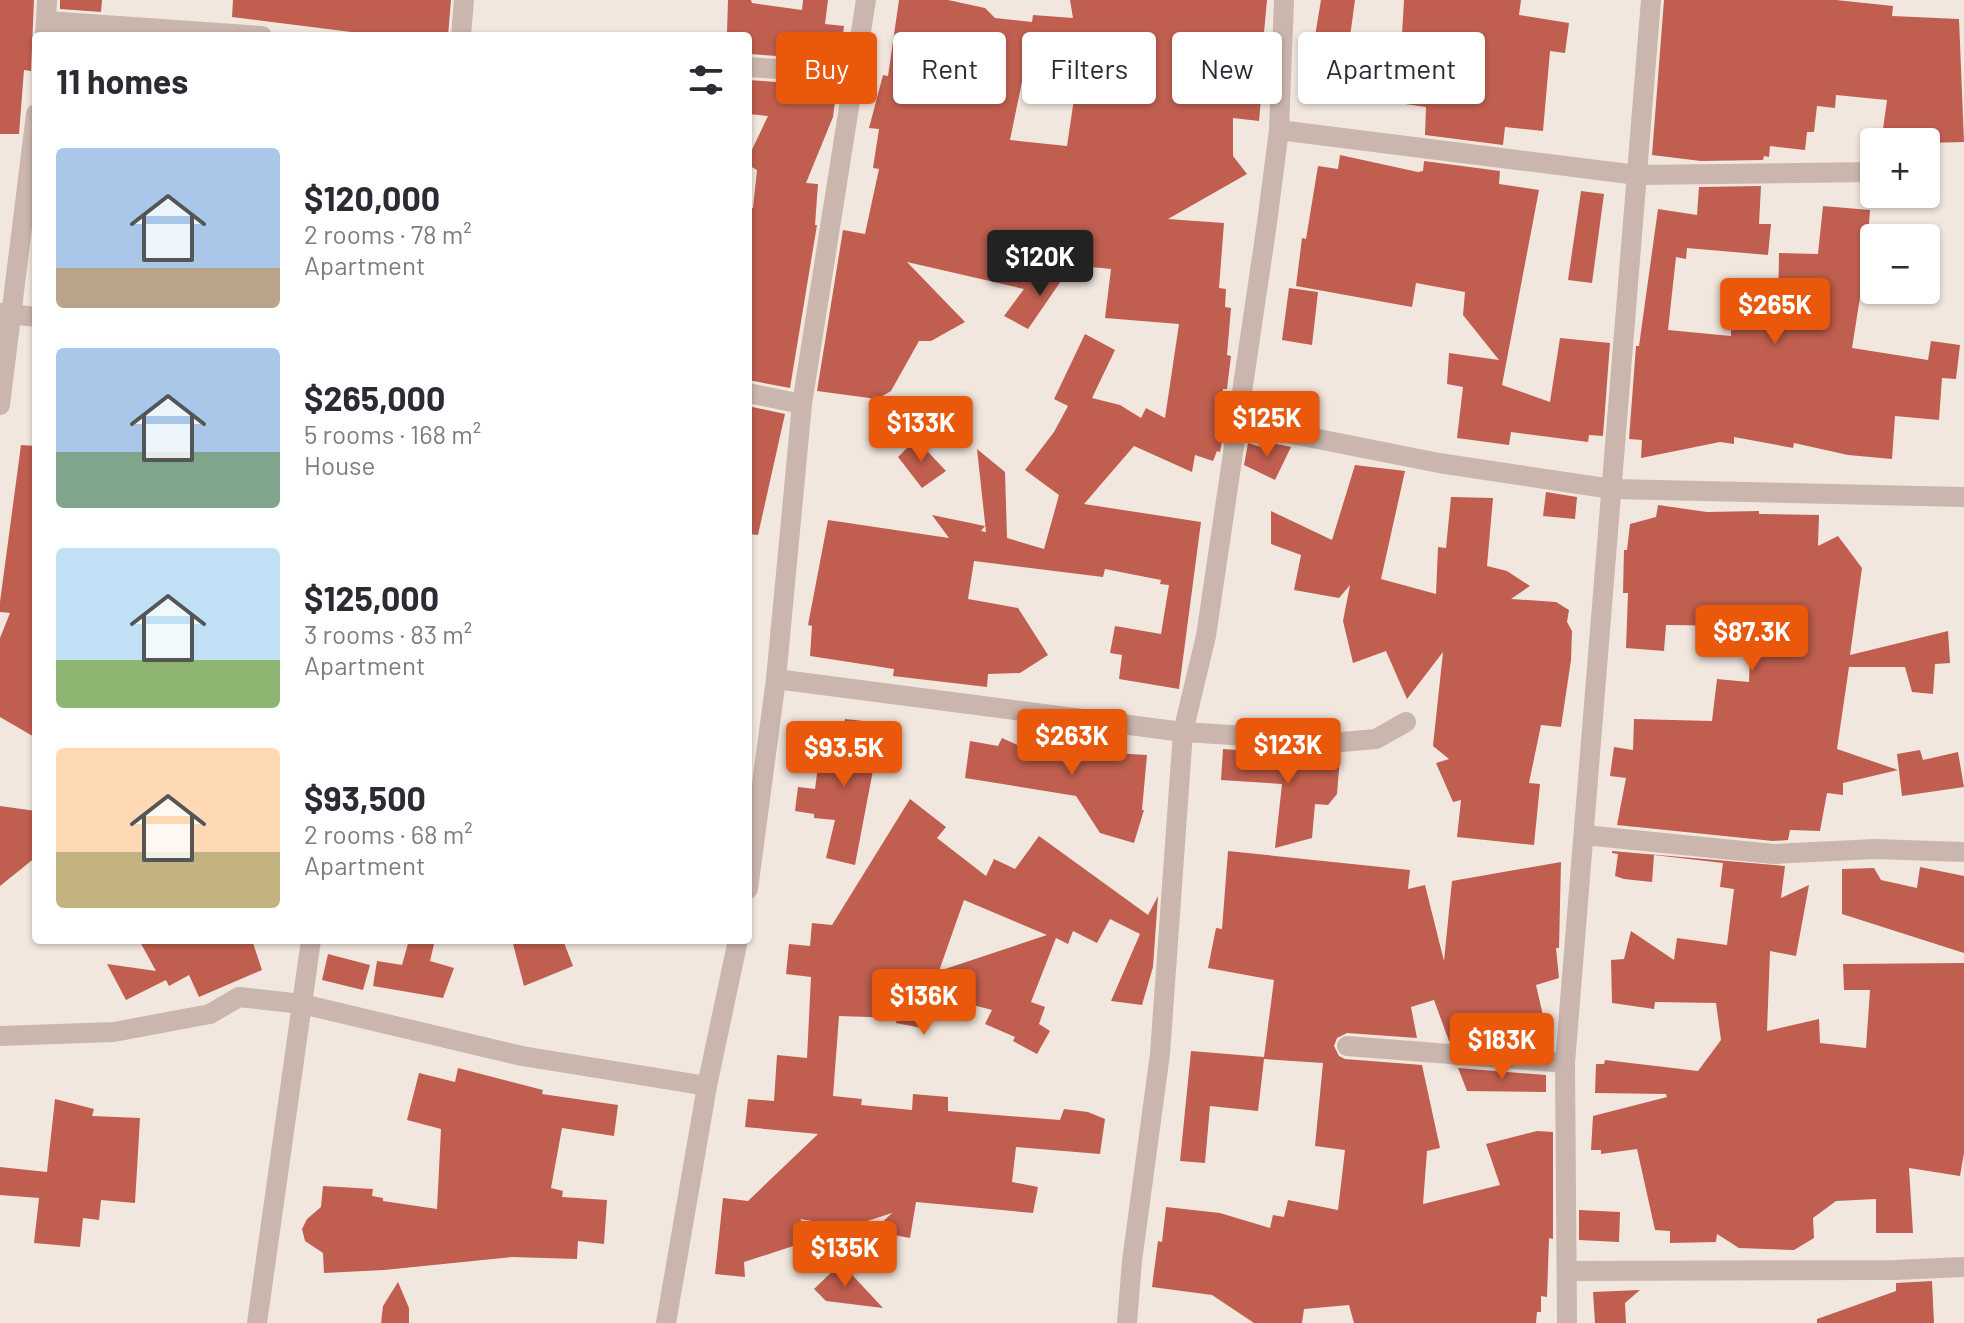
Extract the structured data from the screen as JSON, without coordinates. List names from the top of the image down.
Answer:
{
  "page": {
    "chip": [
      "Buy",
      "Rent",
      "Filters",
      "New",
      "Apartment"
    ],
    "heading": "11 homes",
    "map_buttons": ["+", "−"],
    "list": [
      {
        "name": "$120,000",
        "note": "2 rooms · 78 m² · Apartment"
      },
      {
        "name": "$265,000",
        "note": "5 rooms · 168 m² · House"
      },
      {
        "name": "$125,000",
        "note": "3 rooms · 83 m² · Apartment"
      },
      {
        "name": "$93,500",
        "note": "2 rooms · 68 m² · Apartment"
      }
    ],
    "price": [
      "$120K",
      "$265K",
      "$125K",
      "$133K",
      "$87.3K",
      "$263K",
      "$123K",
      "$93.5K",
      "$136K",
      "$183K",
      "$135K"
    ]
  }
}
